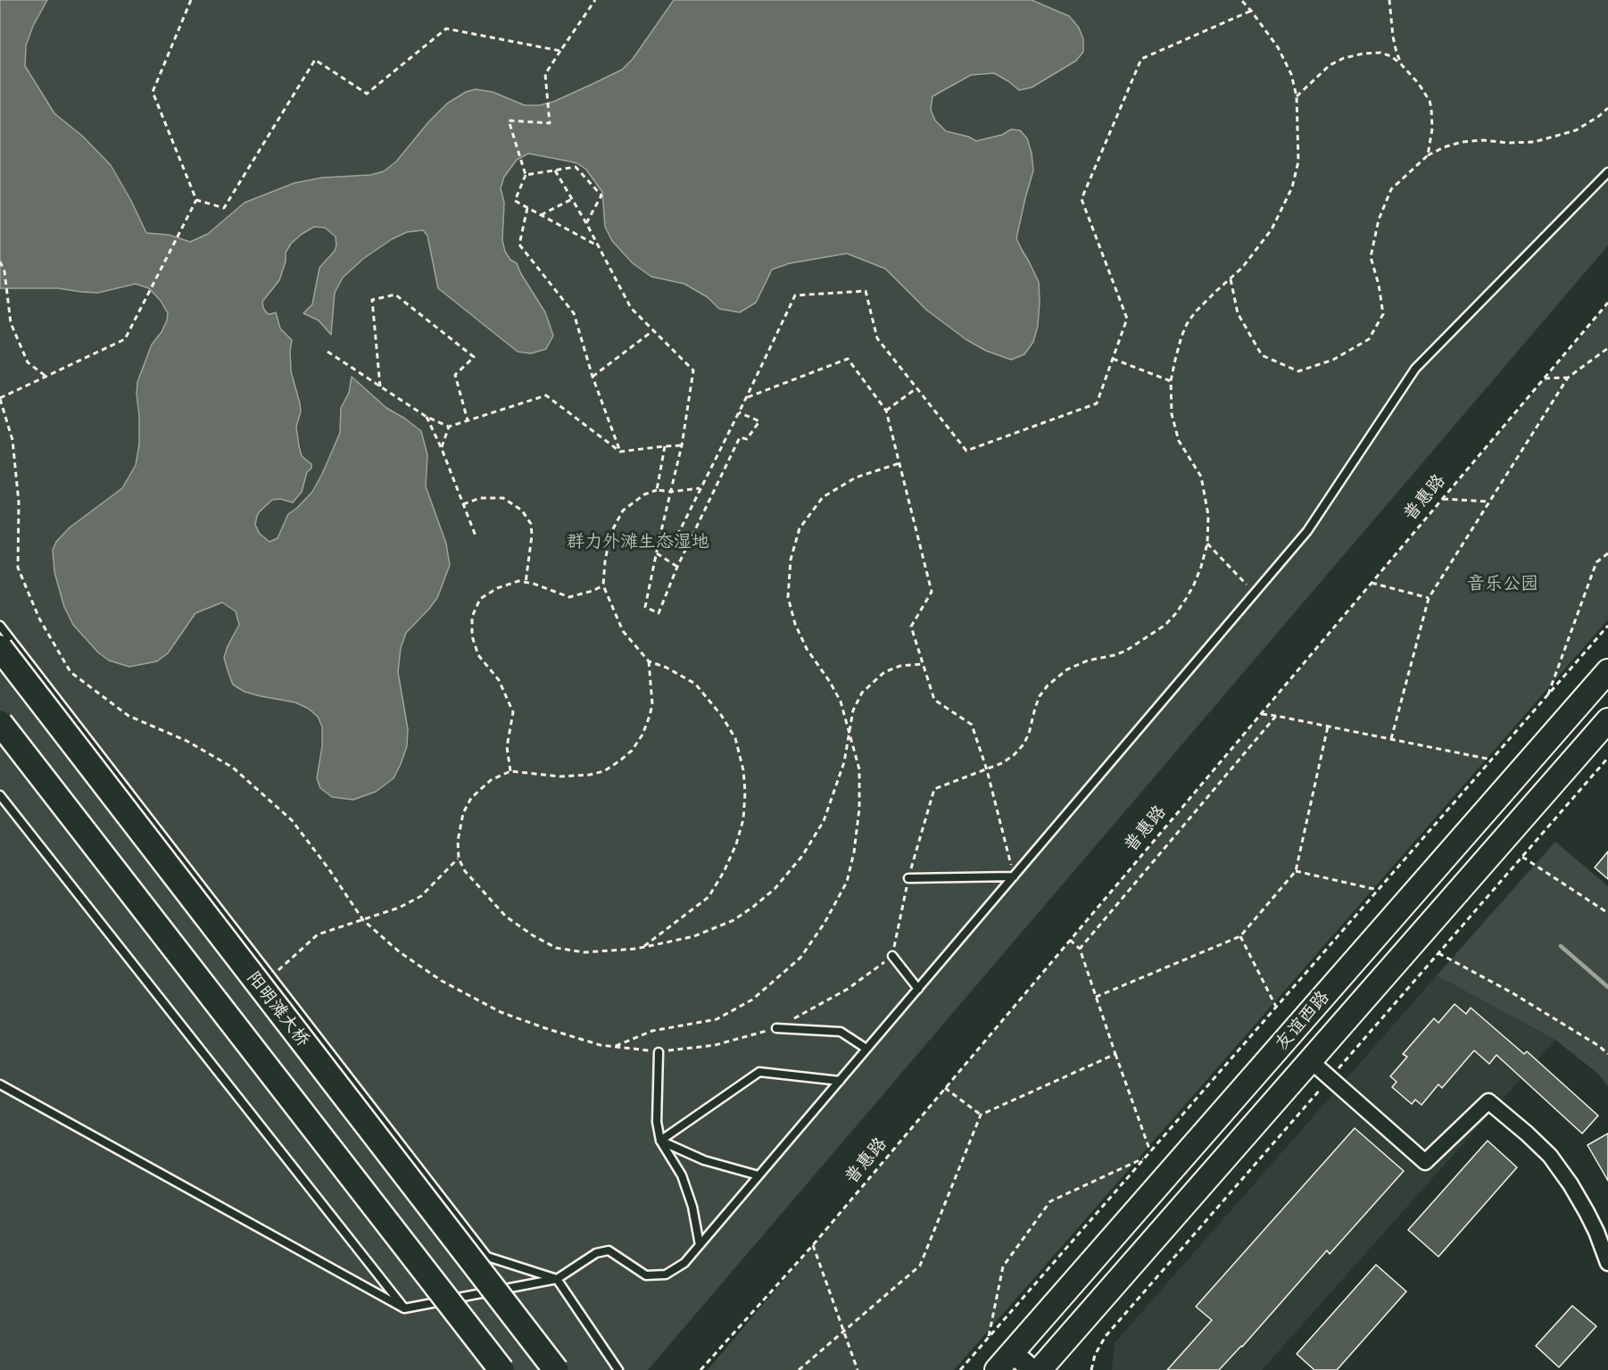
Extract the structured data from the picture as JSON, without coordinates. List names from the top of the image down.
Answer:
{
  "streets": {
    "highway": ["阳明滩大桥"],
    "main road": ["友谊西路"],
    "path": ["普惠路"]
  },
  "parks": ["群力外滩生态湿地", "音乐公园"]
}
